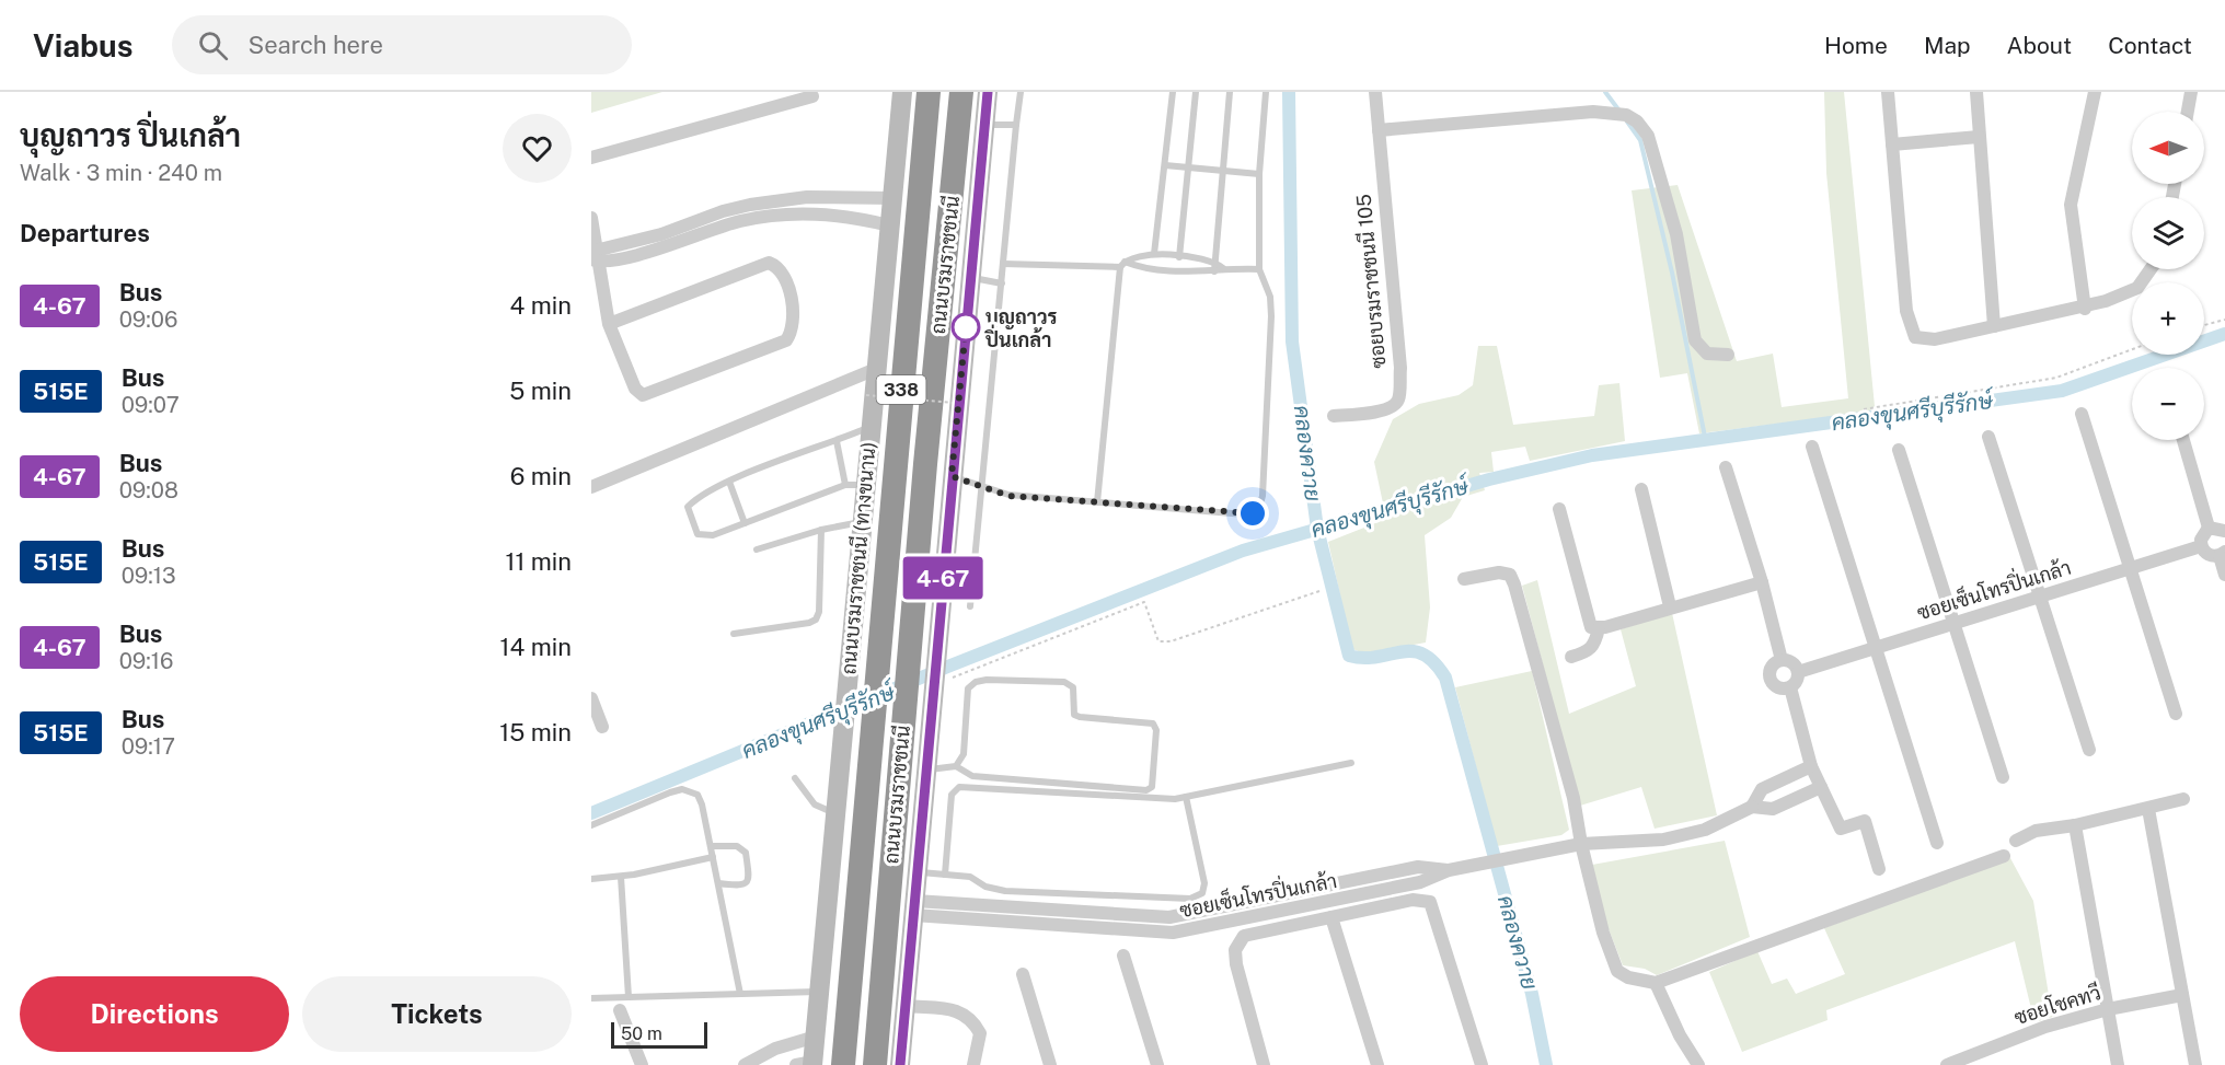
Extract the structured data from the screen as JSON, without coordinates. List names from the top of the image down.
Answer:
{
  "streets": {
    "highway": ["ถนนบรมราชชนนี", "338"],
    "main road": ["ถนนบรมราชชนนี (ทางขนาน)"],
    "street": ["ซอยบรมราชชนนี 105", "ซอยเซ็นโทรปิ่นเกล้า", "ซอยโชคทวี"]
  },
  "water": ["คลองขุนศรีบุรีรักษ์", "คลองควาย"],
  "places": ["บุญถาวร ปิ่นเกล้า"],
  "lines": ["bus line 4-67"],
  "scale_bar": "50 m",
  "north": "left",
  "page": {
    "header": "Viabus",
    "search": "Search here",
    "nav": [
      "Home",
      "Map",
      "About",
      "Contact"
    ],
    "heading": [
      ["บุญถาวร ปิ่นเกล้า", "Walk · 3 min · 240 m"],
      "Departures"
    ],
    "on_map": "4-67",
    "map_buttons": ["+", "−"],
    "list": [
      {
        "mark": "4-67",
        "name": "Bus",
        "note": "09:06",
        "value": "4 min"
      },
      {
        "mark": "515E",
        "name": "Bus",
        "note": "09:07",
        "value": "5 min"
      },
      {
        "mark": "4-67",
        "name": "Bus",
        "note": "09:08",
        "value": "6 min"
      },
      {
        "mark": "515E",
        "name": "Bus",
        "note": "09:13",
        "value": "11 min"
      },
      {
        "mark": "4-67",
        "name": "Bus",
        "note": "09:16",
        "value": "14 min"
      },
      {
        "mark": "515E",
        "name": "Bus",
        "note": "09:17",
        "value": "15 min"
      }
    ],
    "buttons": ["Directions", "Tickets"],
    "scale": "50 m"
  }
}
